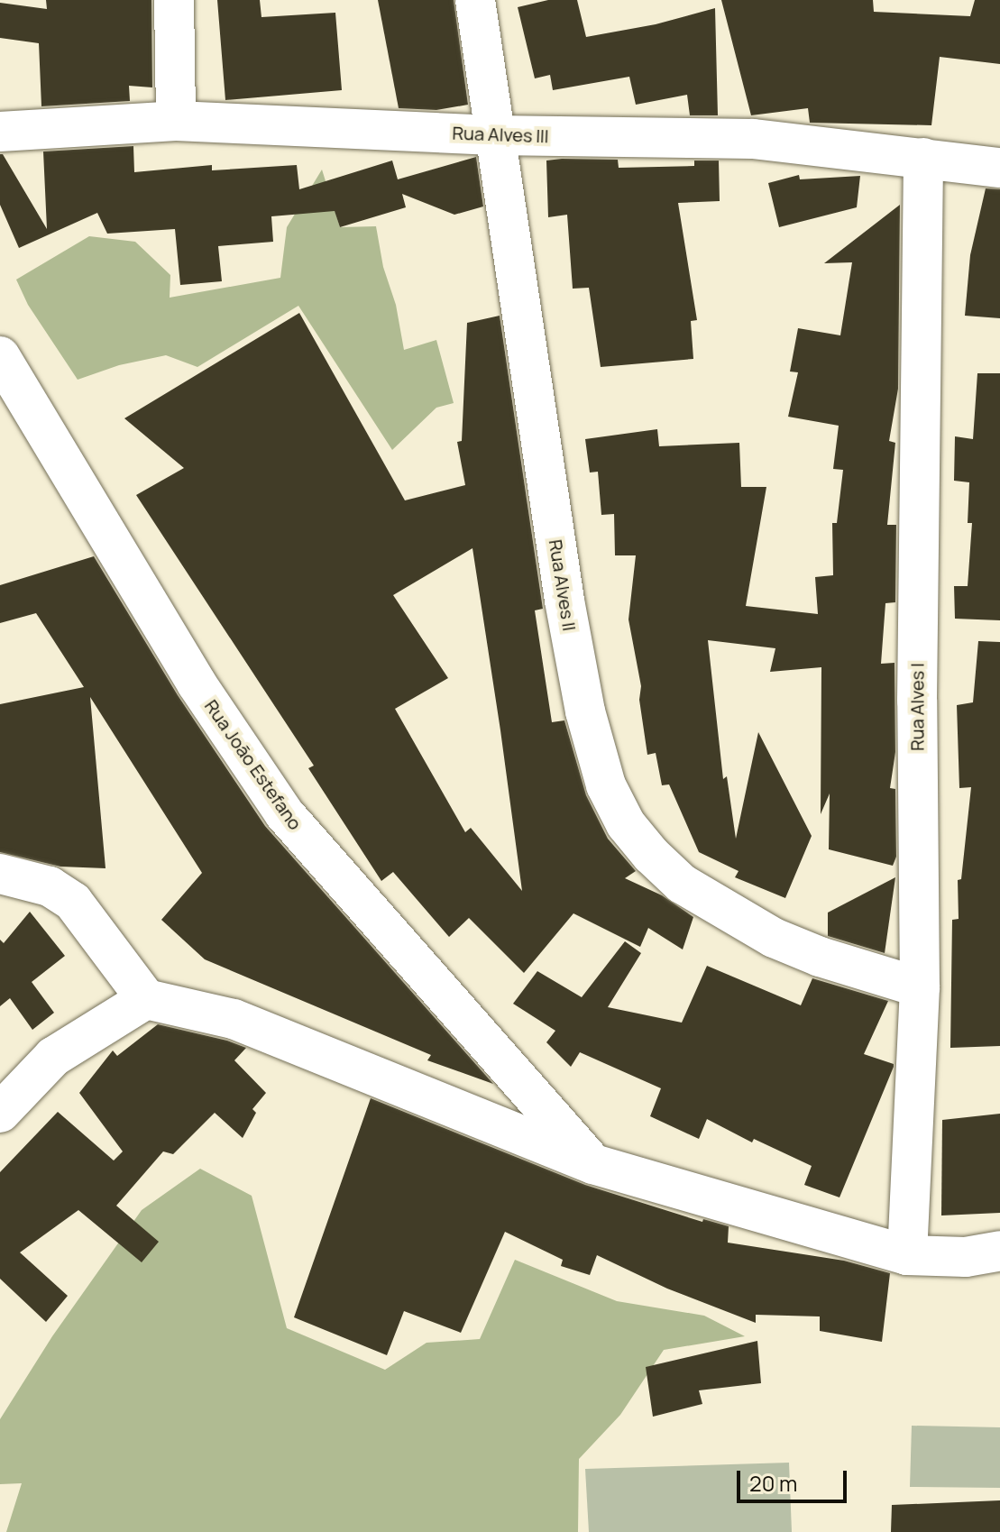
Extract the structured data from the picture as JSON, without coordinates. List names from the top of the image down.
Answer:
{
  "streets": {
    "street": [
      "Rua Alves III",
      "Rua Alves II",
      "Rua Alves I",
      "Rua João Estefano"
    ]
  },
  "crossings": [
    ["Rua Alves III", "Rua Alves II"],
    ["Rua Alves III", "Rua Alves I"],
    ["Rua Alves II", "Rua Alves I"]
  ],
  "scale_bar": "20 m"
}
